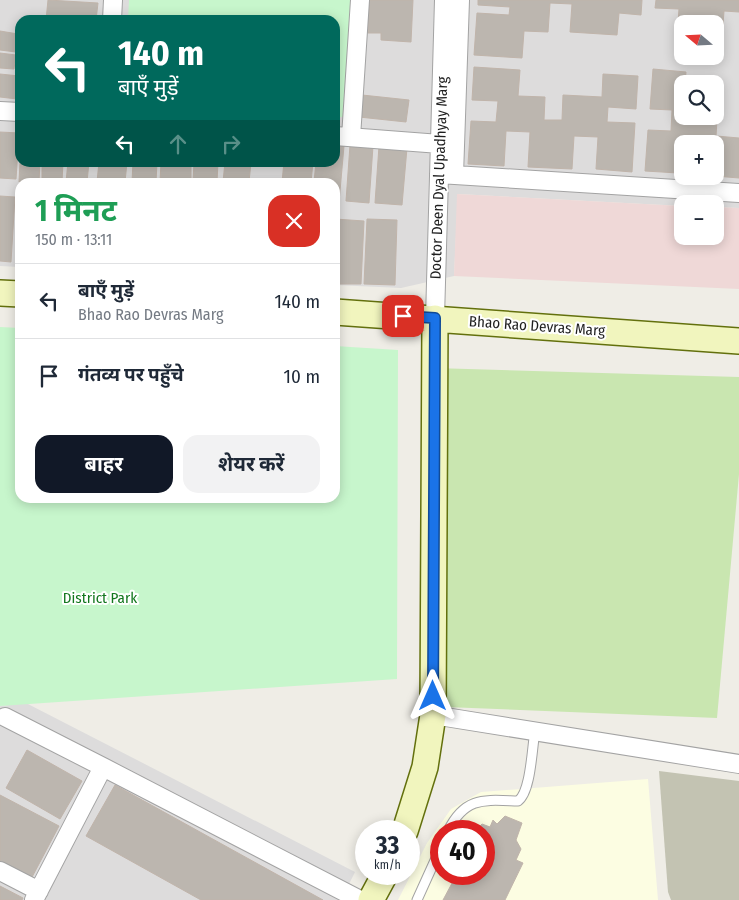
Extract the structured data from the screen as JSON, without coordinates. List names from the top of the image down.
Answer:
{
  "streets": {
    "street": ["Doctor Deen Dyal Upadhyay Marg", "Bhao Rao Devras Marg"]
  },
  "crossings": [
    ["Doctor Deen Dyal Upadhyay Marg", "Bhao Rao Devras Marg"]
  ],
  "parks": ["District Park"],
  "north": "left",
  "page": {
    "map_buttons": ["+", "−"],
    "turn": ["140 m", "बाएँ मुड़ें"],
    "heading": ["1 मिनट", "150 m · 13:11"],
    "list": [
      {
        "name": "बाएँ मुड़ें",
        "note": "Bhao Rao Devras Marg",
        "value": "140 m"
      },
      {
        "name": "गंतव्य पर पहुँचे",
        "value": "10 m"
      }
    ],
    "buttons": ["बाहर", "शेयर करें"],
    "speed": "33 km/h",
    "limit": "40"
  }
}
